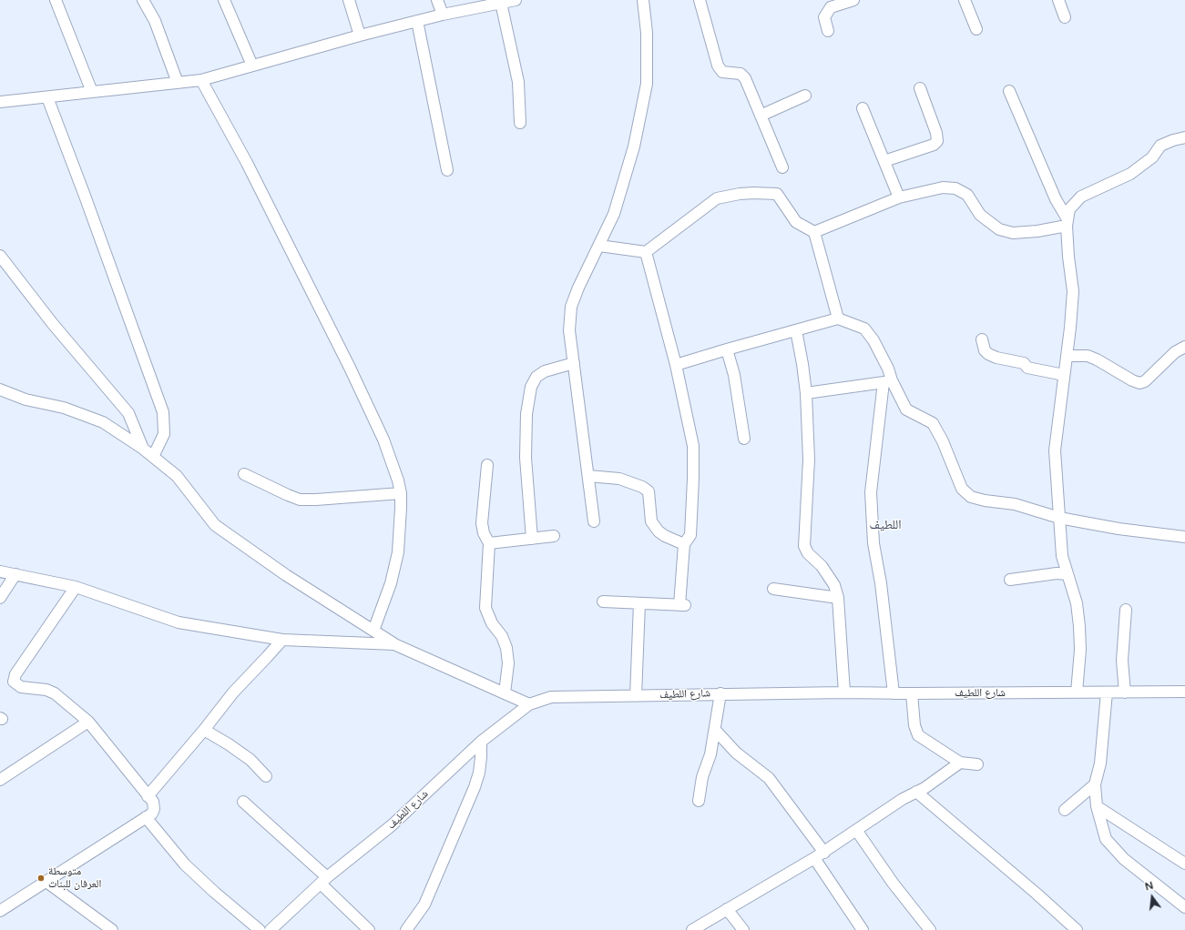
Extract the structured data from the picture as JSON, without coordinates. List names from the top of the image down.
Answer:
{
  "streets": {
    "street": ["شارع اللطيف"]
  },
  "districts": ["اللطيف"],
  "places": ["متوسطة العرفان للبنات"],
  "north": "top"
}
